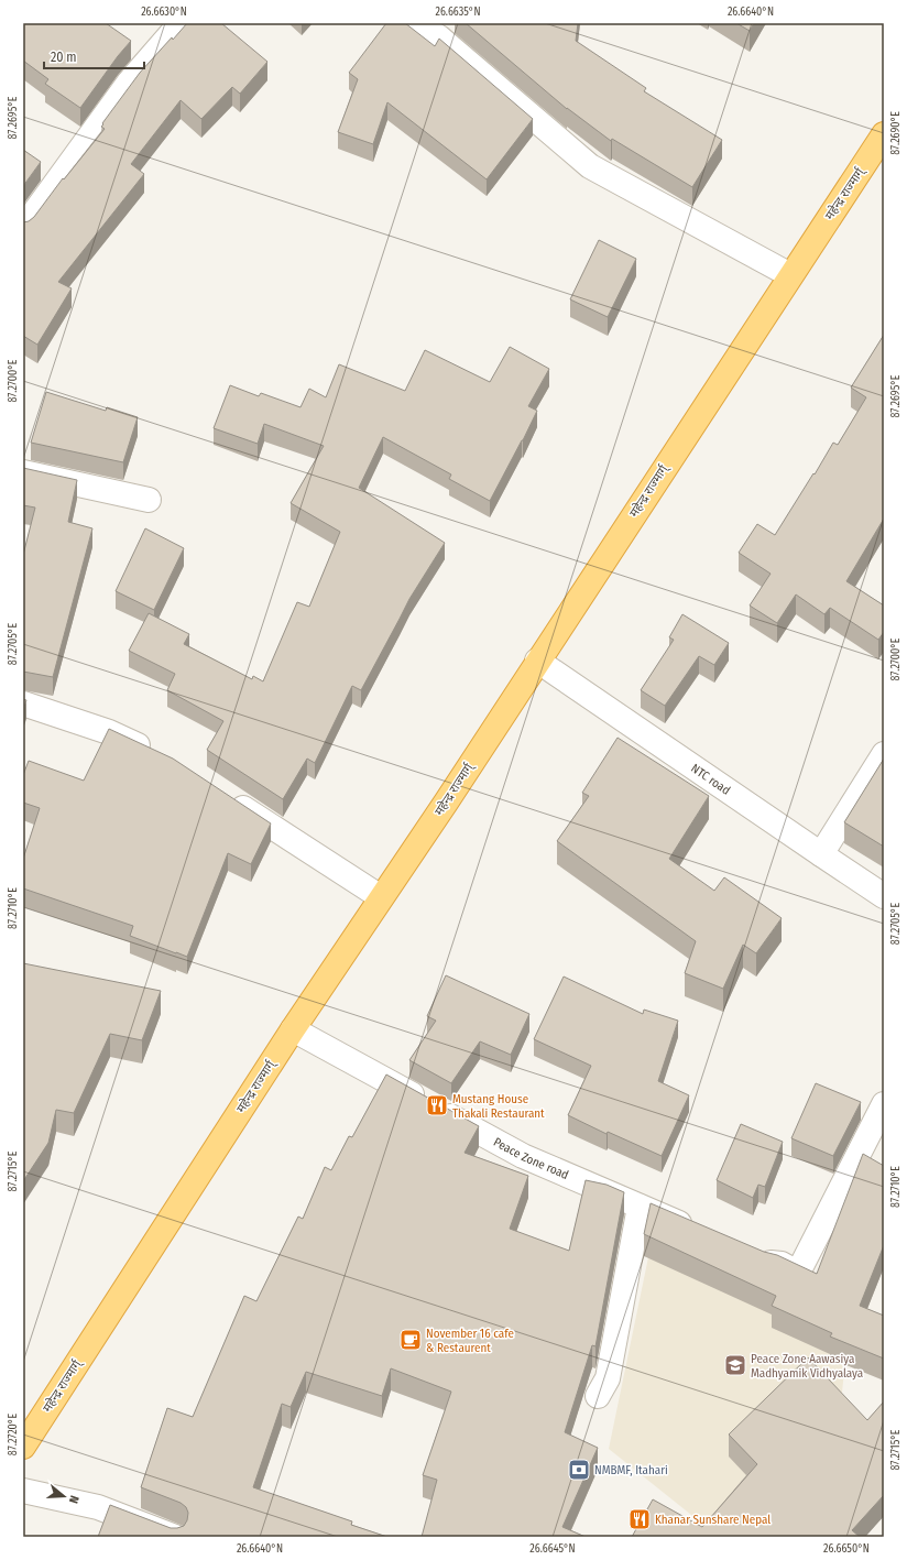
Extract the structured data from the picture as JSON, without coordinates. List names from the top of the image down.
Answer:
{
  "streets": {
    "highway": ["महेन्द्र राज्मार्ग्"],
    "street": ["NTC road", "Peace Zone road"]
  },
  "crossings": [
    ["महेन्द्र राज्मार्ग्", "NTC road"],
    ["महेन्द्र राज्मार्ग्", "Peace Zone road"]
  ],
  "places": {
    "restaurant": ["Mustang House Thakali Restaurant", "Khanar Sunshare Nepal"],
    "cafe": ["November 16 cafe & Restaurent"],
    "school or university": ["Peace Zone Aawasiya Madhyamik Vidhyalaya"],
    "bank": ["NMBMF, Itahari"]
  },
  "scale_bar": "20 m",
  "north": "right",
  "coordinates": [
    "26.6630°N",
    "26.6635°N",
    "26.6640°N",
    "87.2695°E",
    "87.2690°E",
    "87.2700°E",
    "87.2705°E",
    "87.2710°E",
    "87.2715°E",
    "87.2720°E",
    "26.6645°N",
    "26.6650°N"
  ]
}
